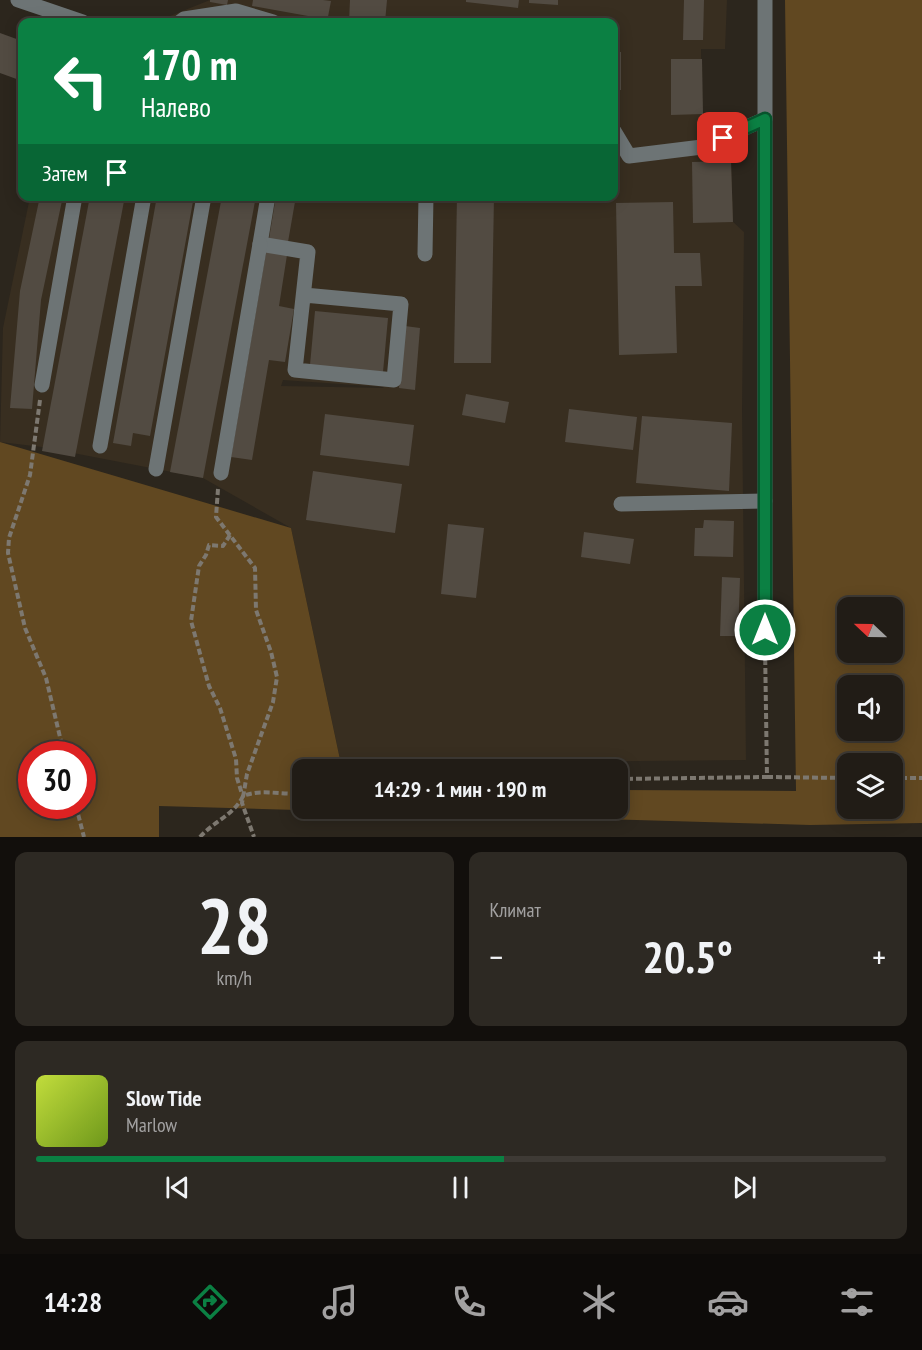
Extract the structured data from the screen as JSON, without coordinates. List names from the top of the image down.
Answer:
{
  "north": "left",
  "page": {
    "turn": ["170 m", "Налево"],
    "then": "Затем",
    "limit": "30",
    "trip": "14:29 · 1 мин · 190 m",
    "tile": [
      ["28", "km/h"],
      "Климат"
    ],
    "heat": ["−", "20.5°", "+"],
    "song": ["Slow Tide", "Marlow"],
    "tabs": "14:28"
  }
}
